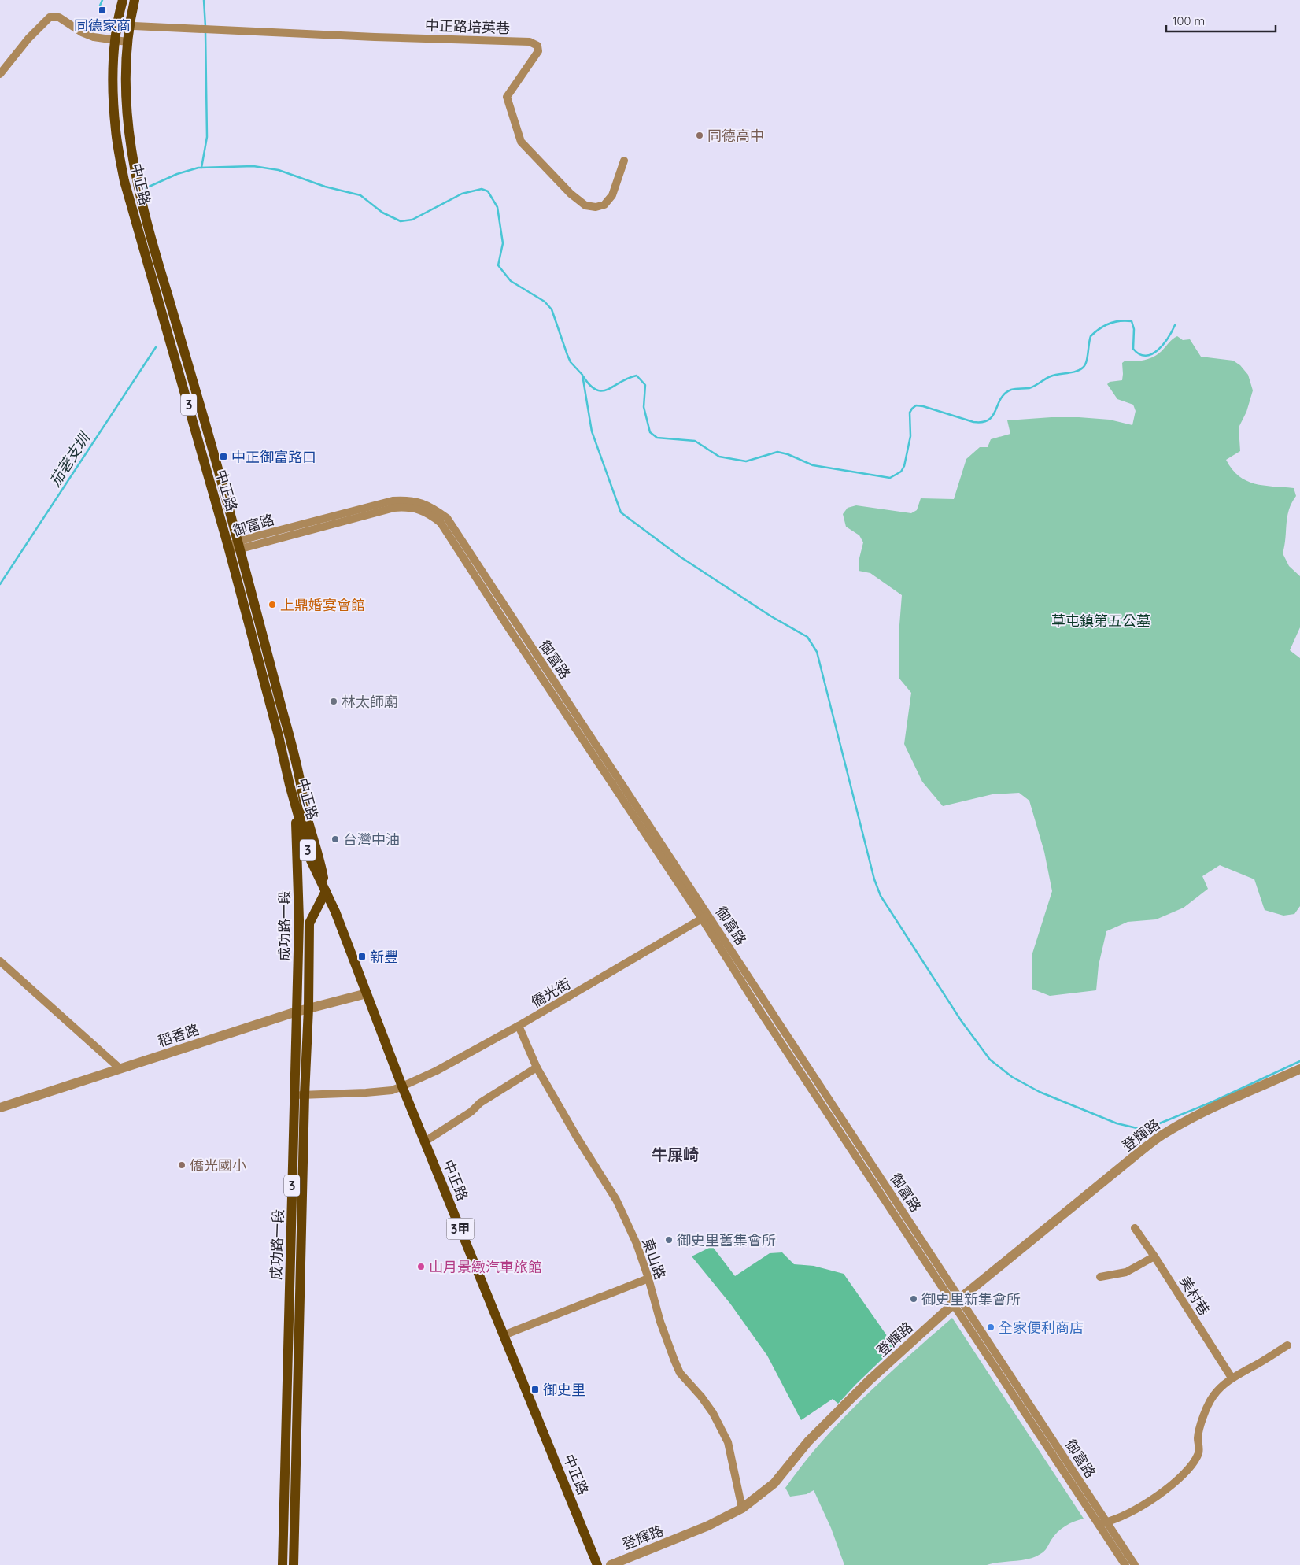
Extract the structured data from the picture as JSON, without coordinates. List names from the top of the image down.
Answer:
{
  "streets": {
    "main road": [
      "中正路",
      "3",
      "成功路一段",
      "3甲"
    ],
    "street": [
      "中正路培英巷",
      "御富路",
      "僑光街",
      "稻香路",
      "登輝路",
      "東山路",
      "美村巷"
    ]
  },
  "crossings": [
    ["中正路培英巷", "中正路"],
    ["中正路", "御富路"],
    ["中正路", "成功路一段"],
    ["中正路", "僑光街"],
    ["中正路", "稻香路"],
    ["御富路", "僑光街"],
    ["御富路", "登輝路"],
    ["成功路一段", "僑光街"],
    ["成功路一段", "稻香路"],
    ["僑光街", "東山路"],
    ["登輝路", "東山路"]
  ],
  "districts": ["牛屎崎"],
  "water": ["茄荖支圳"],
  "parks": ["草屯鎮第五公墓"],
  "places": {
    "transit": [
      "同德家商",
      "中正御富路口",
      "新豐",
      "御史里"
    ],
    "other": [
      "同德高中",
      "上鼎婚宴會館",
      "林太師廟",
      "台灣中油",
      "僑光國小",
      "御史里舊集會所",
      "山月景緻汽車旅館",
      "御史里新集會所",
      "全家便利商店"
    ]
  },
  "scale_bar": "100 m"
}
